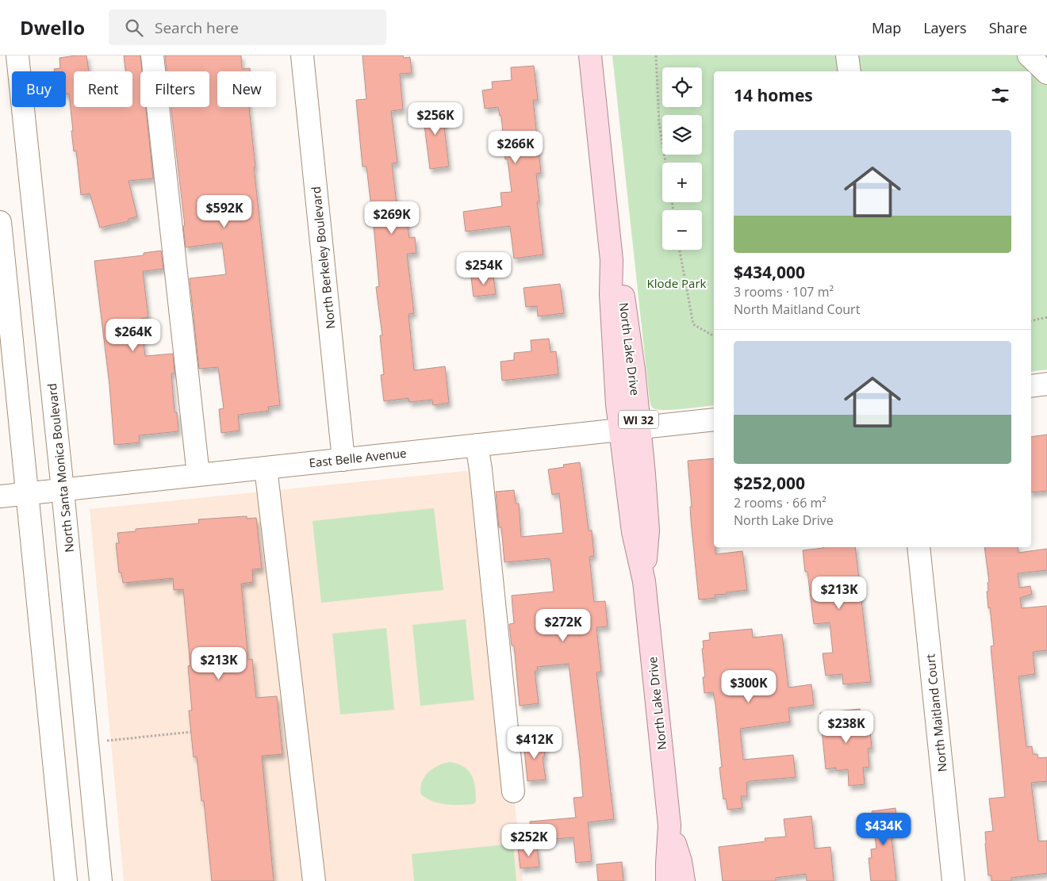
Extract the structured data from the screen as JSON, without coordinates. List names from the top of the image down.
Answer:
{
  "streets": {
    "main road": ["North Lake Drive", "WI 32"],
    "street": [
      "North Berkeley Boulevard",
      "East Belle Avenue",
      "North Santa Monica Boulevard",
      "North Maitland Court"
    ]
  },
  "crossings": [
    ["North Berkeley Boulevard", "East Belle Avenue"],
    ["North Lake Drive", "East Belle Avenue"],
    ["East Belle Avenue", "North Santa Monica Boulevard"]
  ],
  "parks": ["Klode Park"],
  "page": {
    "header": "Dwello",
    "search": "Search here",
    "nav": ["Map", "Layers", "Share"],
    "map_buttons": ["+", "−"],
    "chip": [
      "Buy",
      "Rent",
      "Filters",
      "New"
    ],
    "heading": "14 homes",
    "price": [
      "$256K",
      "$266K",
      "$592K",
      "$269K",
      "$254K",
      "$264K",
      "$213K",
      "$272K",
      "$213K",
      "$300K",
      "$238K",
      "$412K",
      "$434K",
      "$252K"
    ],
    "list": [
      {
        "name": "$434,000",
        "note": "3 rooms · 107 m² · North Maitland Court"
      },
      {
        "name": "$252,000",
        "note": "2 rooms · 66 m² · North Lake Drive"
      }
    ]
  }
}
